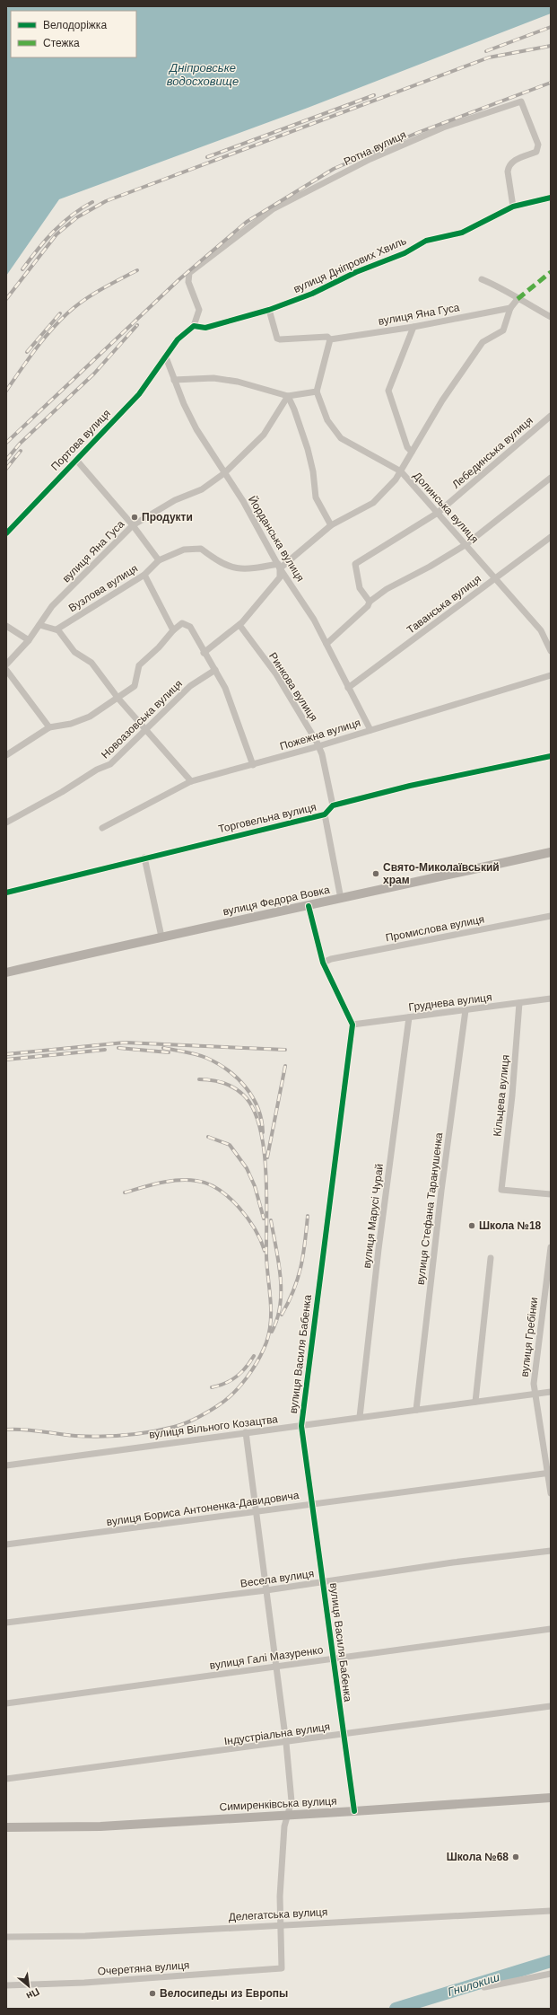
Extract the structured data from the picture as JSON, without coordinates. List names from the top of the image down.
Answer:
{
  "streets": {
    "street": [
      "Ротна вулиця",
      "вулиця Дніпрових Хвиль",
      "вулиця Яна Гуса",
      "Портова вулиця",
      "Лебединська вулиця",
      "Долинська вулиця",
      "Йорданська вулиця",
      "Вузлова вулиця",
      "Таванська вулиця",
      "Ринкова вулиця",
      "Новоазовська вулиця",
      "Пожежна вулиця",
      "Торговельна вулиця",
      "вулиця Федора Вовка",
      "Промислова вулиця",
      "Груднева вулиця",
      "Кільцева вулиця",
      "вулиця Стефана Таранушенка",
      "вулиця Марусі Чурай",
      "вулиця Гребінки",
      "вулиця Василя Бабенка",
      "вулиця Вільного Козацтва",
      "вулиця Бориса Антоненка-Давидовича",
      "Весела вулиця",
      "вулиця Галі Мазуренко",
      "Індустріальна вулиця",
      "Симиренківська вулиця",
      "Делегатська вулиця",
      "Очеретяна вулиця"
    ]
  },
  "crossings": [
    ["Ротна вулиця", "вулиця Дніпрових Хвиль"],
    ["вулиця Дніпрових Хвиль", "вулиця Яна Гуса"],
    ["вулиця Яна Гуса", "Йорданська вулиця"],
    ["Портова вулиця", "Йорданська вулиця"],
    ["Лебединська вулиця", "Долинська вулиця"],
    ["Долинська вулиця", "Таванська вулиця"],
    ["Йорданська вулиця", "Вузлова вулиця"],
    ["Йорданська вулиця", "Таванська вулиця"],
    ["Йорданська вулиця", "Пожежна вулиця"],
    ["Ринкова вулиця", "Пожежна вулиця"],
    ["Ринкова вулиця", "Торговельна вулиця"],
    ["Груднева вулиця", "Кільцева вулиця"],
    ["Груднева вулиця", "вулиця Стефана Таранушенка"],
    ["Груднева вулиця", "вулиця Марусі Чурай"],
    ["Груднева вулиця", "вулиця Василя Бабенка"],
    ["вулиця Стефана Таранушенка", "вулиця Вільного Козацтва"],
    ["вулиця Марусі Чурай", "вулиця Вільного Козацтва"],
    ["вулиця Гребінки", "вулиця Вільного Козацтва"],
    ["вулиця Гребінки", "вулиця Бориса Антоненка-Давидовича"],
    ["вулиця Василя Бабенка", "вулиця Вільного Козацтва"],
    ["вулиця Василя Бабенка", "вулиця Бориса Антоненка-Давидовича"],
    ["вулиця Василя Бабенка", "Весела вулиця"],
    ["вулиця Василя Бабенка", "вулиця Галі Мазуренко"],
    ["вулиця Василя Бабенка", "Індустріальна вулиця"],
    ["вулиця Василя Бабенка", "Симиренківська вулиця"],
    ["Делегатська вулиця", "Очеретяна вулиця"]
  ],
  "water": ["Дніпровське водосховище", "Гнилокиш"],
  "places": [
    "Продукти",
    "Свято-Миколаївський храм",
    "Школа №18",
    "Школа №68",
    "Велосипеды из Европы"
  ],
  "legend": ["Велодоріжка", "Стежка"],
  "north": "bottom right"
}
